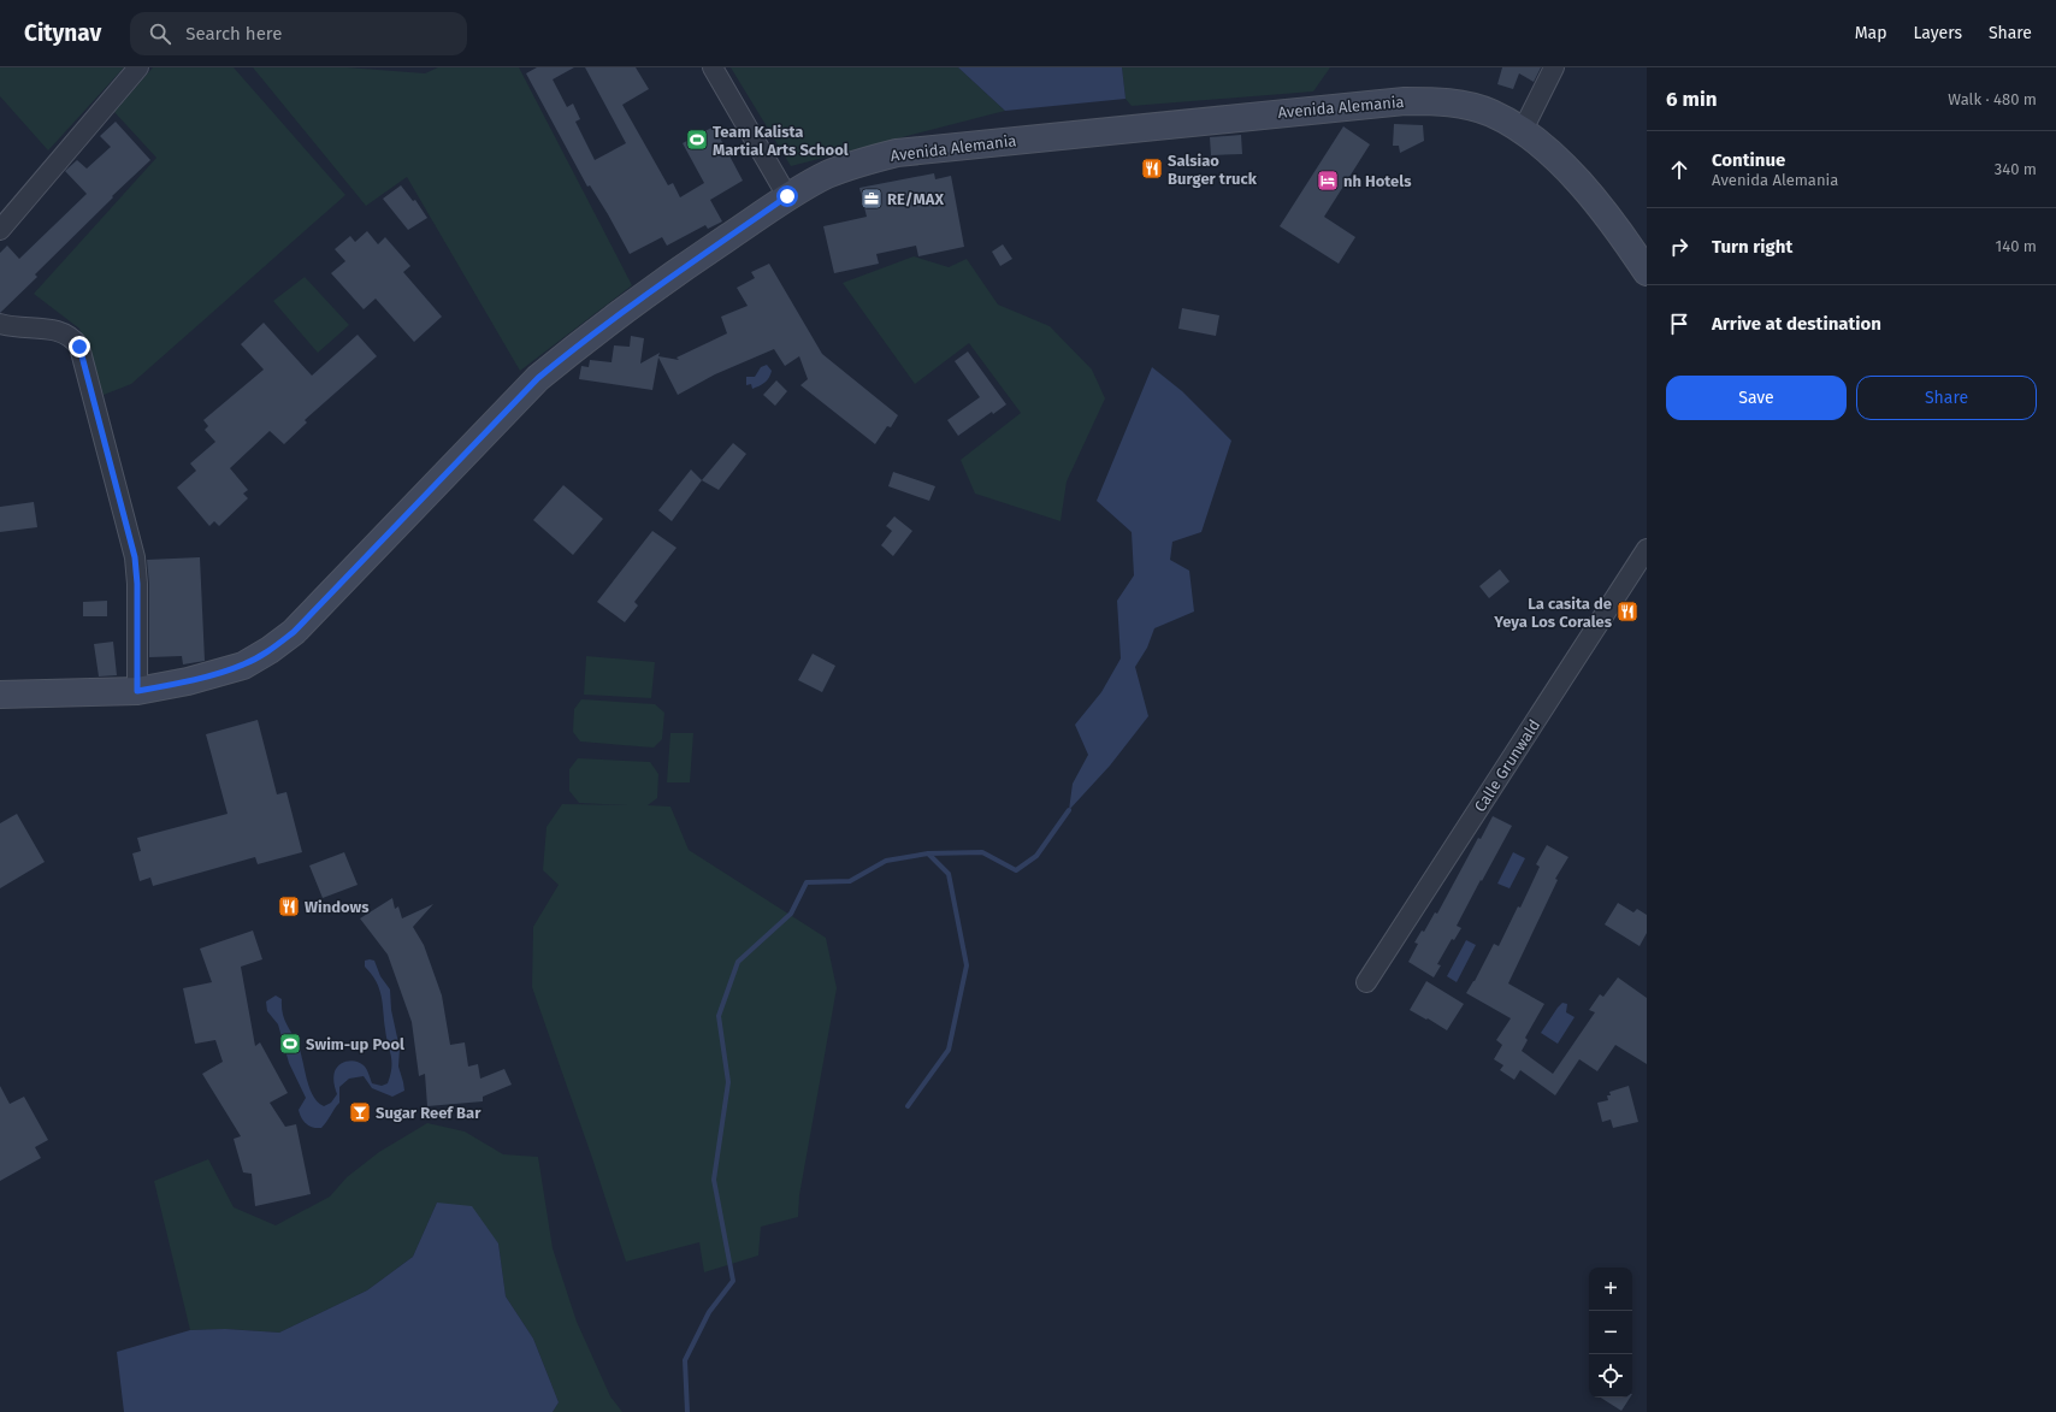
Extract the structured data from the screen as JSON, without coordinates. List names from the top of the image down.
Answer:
{
  "streets": {
    "street": ["Avenida Alemania", "Calle Grunwald"]
  },
  "places": {
    "sports": ["Team Kalista Martial Arts School", "Swim-up Pool"],
    "restaurant": ["Salsiao Burger truck", "La casita de Yeya Los Corales", "Windows"],
    "hotel": ["nh Hotels"],
    "office": ["RE/MAX"],
    "bar": ["Sugar Reef Bar"]
  },
  "page": {
    "header": "Citynav",
    "search": "Search here",
    "nav": ["Map", "Layers", "Share"],
    "heading": ["6 min", "Walk · 480 m"],
    "list": [
      ["Continue", "Avenida Alemania", "340 m"],
      ["Turn right", "140 m"],
      "Arrive at destination"
    ],
    "buttons": ["Save", "Share"],
    "map_buttons": ["+", "−"]
  }
}
